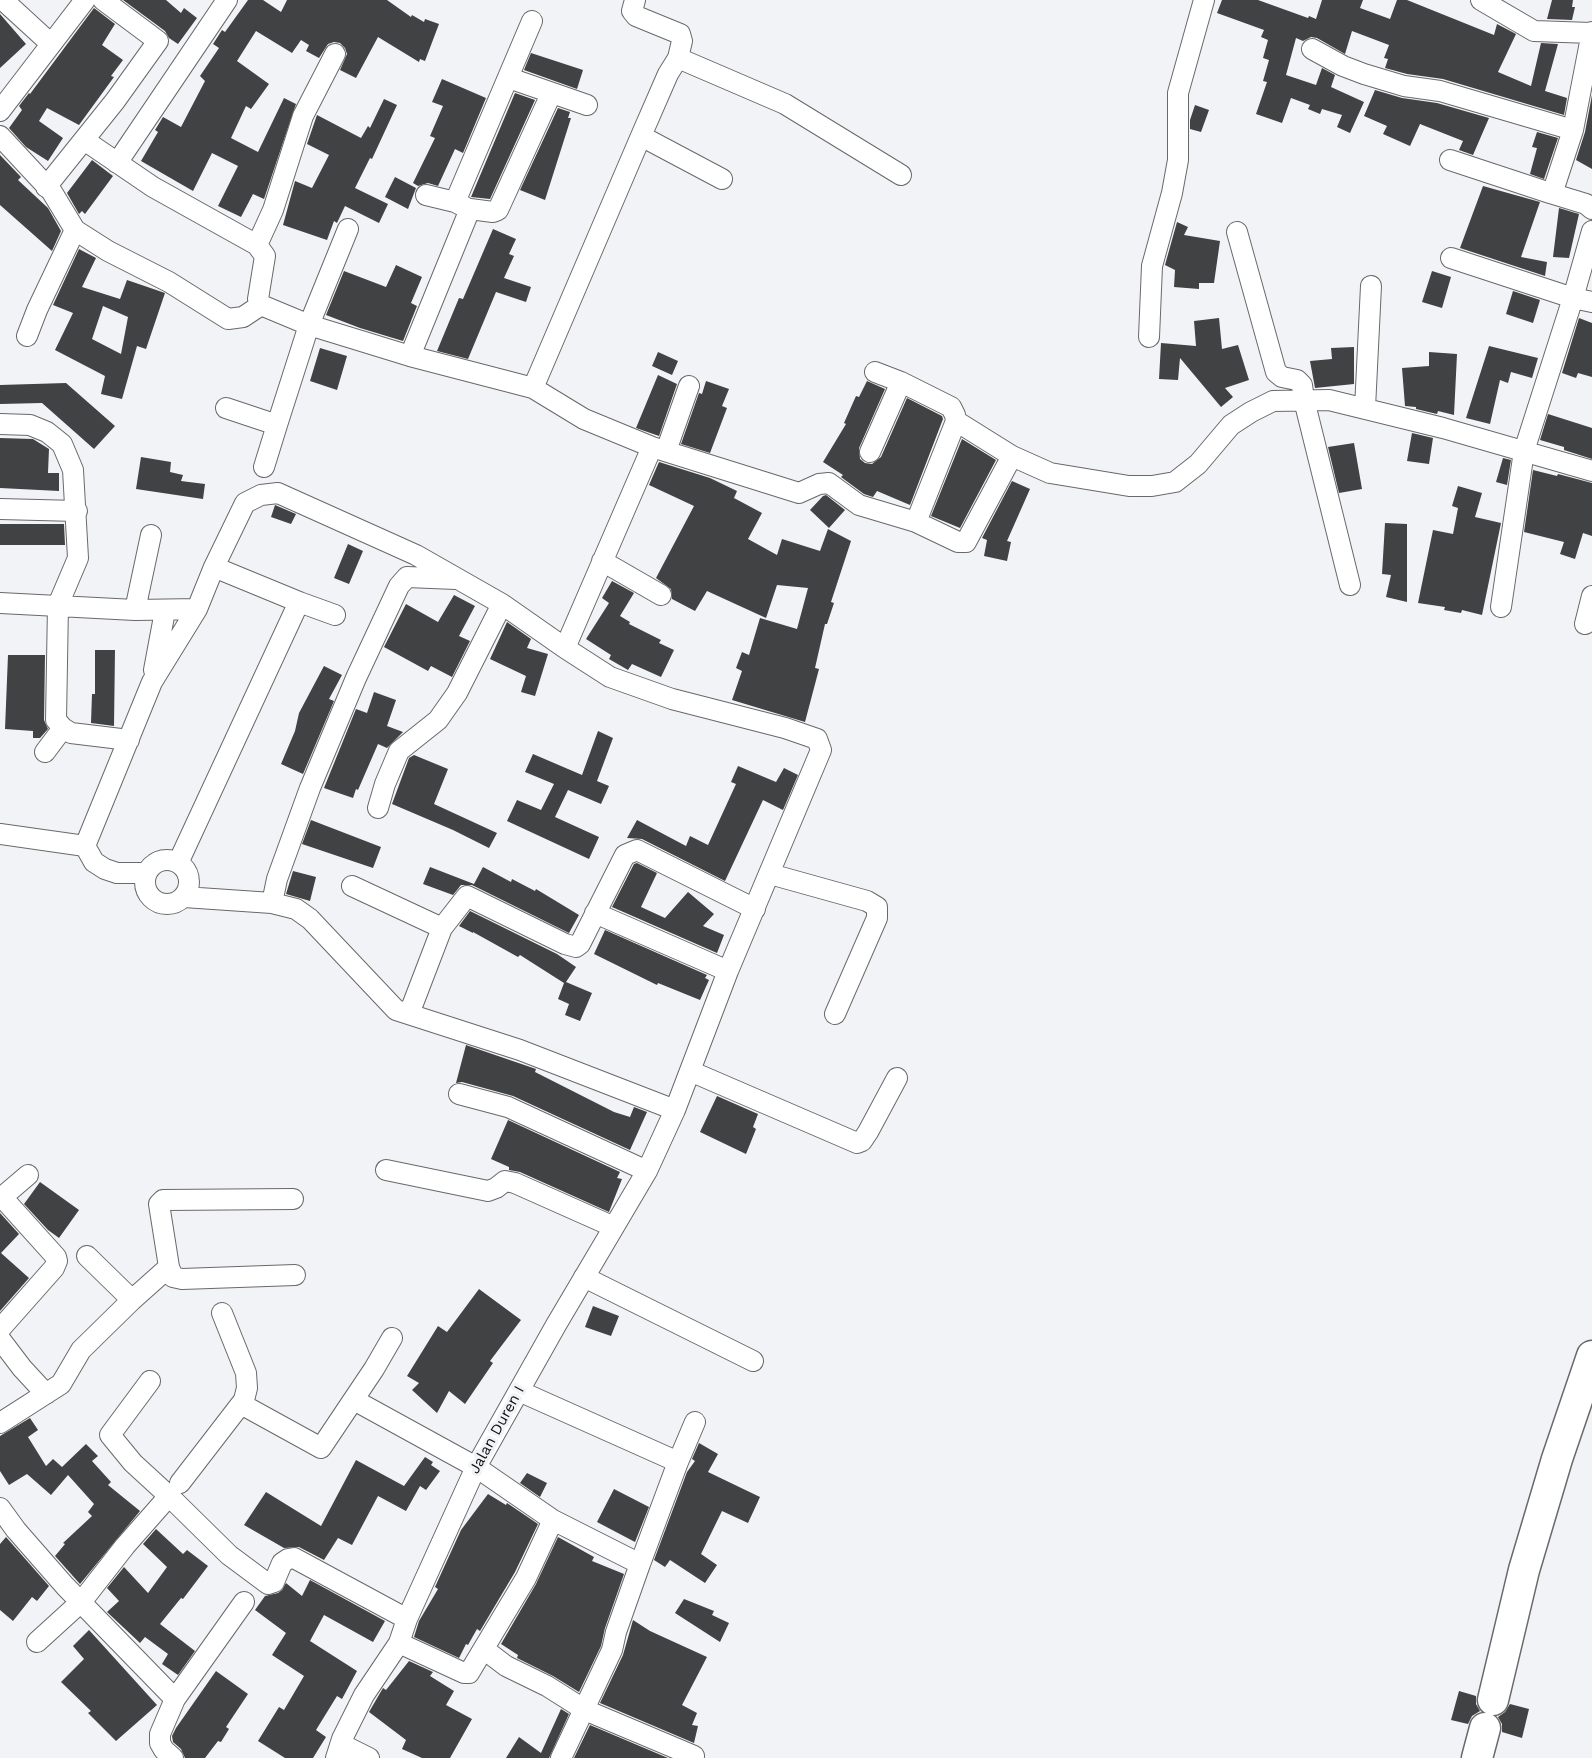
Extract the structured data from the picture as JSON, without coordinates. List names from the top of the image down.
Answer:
{
  "streets": {
    "street": ["Jalan Duren I"]
  }
}
